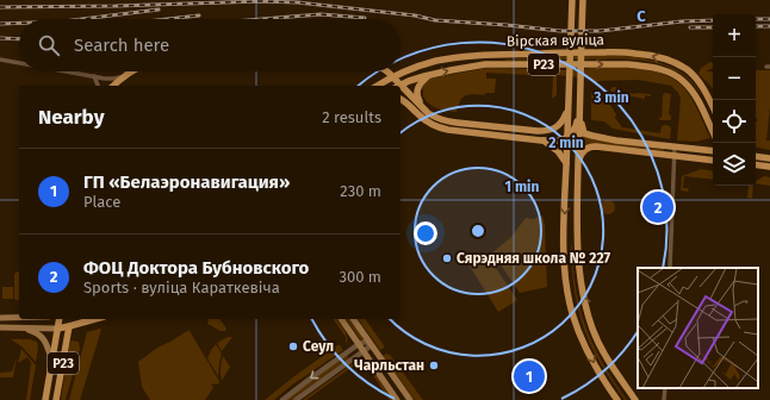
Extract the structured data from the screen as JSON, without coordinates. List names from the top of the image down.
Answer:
{
  "streets": {
    "main road": ["Вірская вуліца", "Р23"]
  },
  "crossings": [
    ["Вірская вуліца", "Р23"]
  ],
  "places": ["Сярэдняя школа № 227", "Сеул", "Чарльстан"],
  "page": {
    "map_buttons": ["+", "−"],
    "search": "Search here",
    "heading": ["Nearby", "2 results"],
    "list": [
      {
        "mark": "1",
        "name": "ГП «Белаэронавигация»",
        "note": "Place",
        "value": "230 m"
      },
      {
        "mark": "2",
        "name": "ФОЦ Доктора Бубновского",
        "note": "Sports · вуліца Караткевіча",
        "value": "300 m"
      }
    ],
    "pins": ["2", "1"]
  },
  "grid": {
    "columns": ["C"]
  },
  "rings": ["3 min", "2 min", "1 min"]
}
